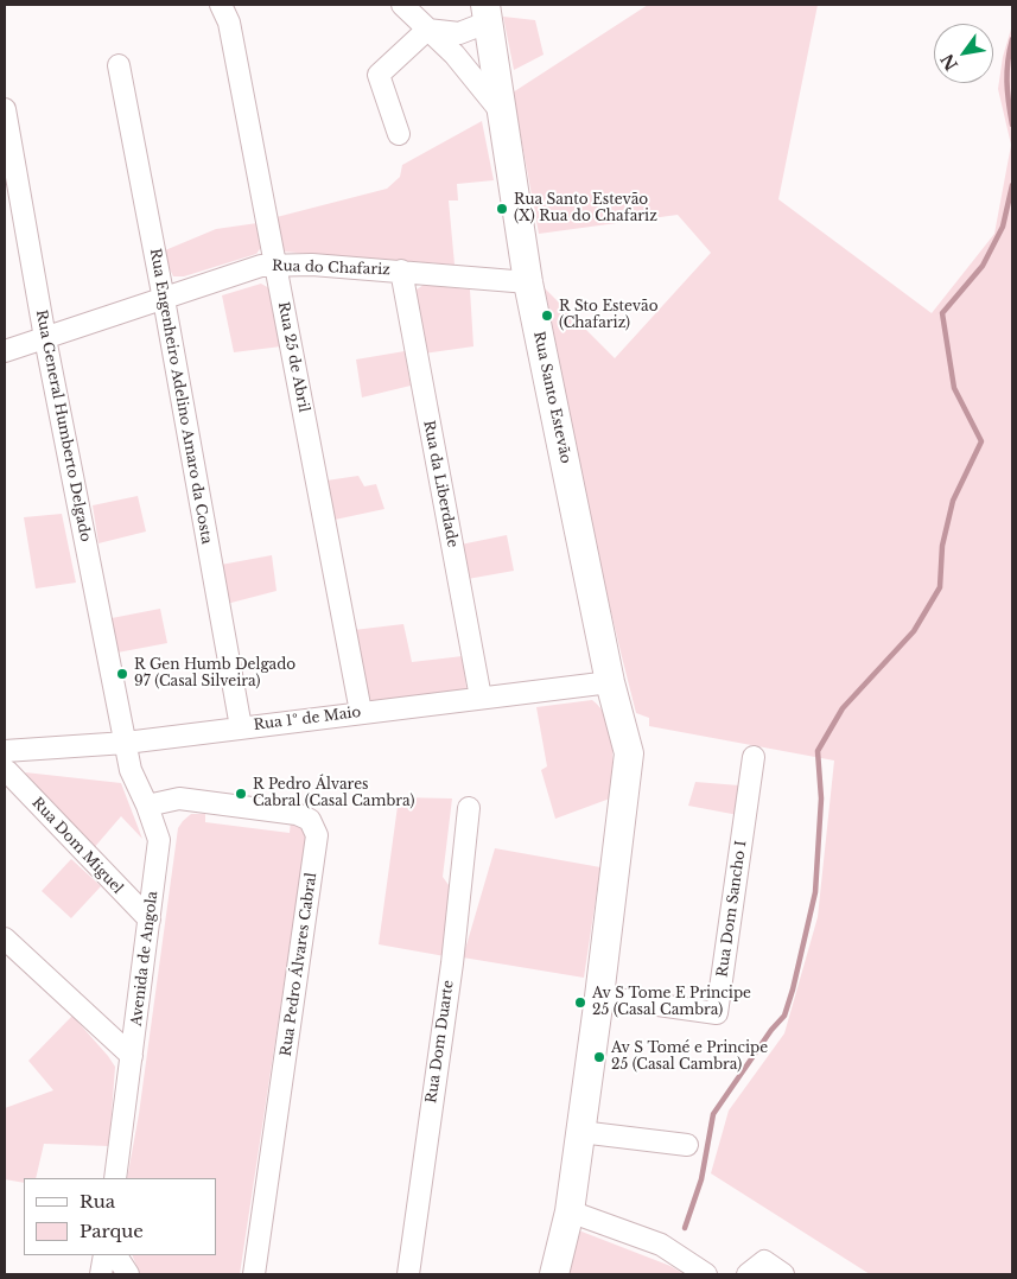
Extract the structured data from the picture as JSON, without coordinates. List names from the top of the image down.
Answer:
{
  "streets": {
    "street": [
      "Rua do Chafariz",
      "Rua 25 de Abril",
      "Rua Engenheiro Adelino Amaro da Costa",
      "Rua Santo Estevão",
      "Rua General Humberto Delgado",
      "Rua da Liberdade",
      "Rua 1º de Maio",
      "Rua Dom Miguel",
      "Rua Dom Sancho I",
      "Avenida de Angola",
      "Rua Pedro Álvares Cabral",
      "Rua Dom Duarte"
    ]
  },
  "crossings": [
    ["Rua do Chafariz", "Rua 25 de Abril"],
    ["Rua do Chafariz", "Rua Engenheiro Adelino Amaro da Costa"],
    ["Rua do Chafariz", "Rua Santo Estevão"],
    ["Rua do Chafariz", "Rua General Humberto Delgado"],
    ["Rua do Chafariz", "Rua da Liberdade"],
    ["Rua 25 de Abril", "Rua 1º de Maio"],
    ["Rua Engenheiro Adelino Amaro da Costa", "Rua 1º de Maio"],
    ["Rua Santo Estevão", "Rua 1º de Maio"],
    ["Rua Santo Estevão", "Rua Dom Sancho I"],
    ["Rua General Humberto Delgado", "Rua 1º de Maio"],
    ["Rua General Humberto Delgado", "Avenida de Angola"],
    ["Rua da Liberdade", "Rua 1º de Maio"],
    ["Rua 1º de Maio", "Rua Dom Miguel"],
    ["Rua 1º de Maio", "Avenida de Angola"],
    ["Rua Dom Miguel", "Avenida de Angola"],
    ["Avenida de Angola", "Rua Pedro Álvares Cabral"]
  ],
  "places": [
    "Rua Santo Estevão (X) Rua do Chafariz",
    "R Sto Estevão (Chafariz)",
    "R Gen Humb Delgado 97 (Casal Silveira)",
    "R Pedro Álvares Cabral (Casal Cambra)",
    "Av S Tome E Principe 25 (Casal Cambra)",
    "Av S Tomé e Principe 25 (Casal Cambra)"
  ],
  "legend": ["Rua", "Parque"],
  "north": "bottom left"
}
